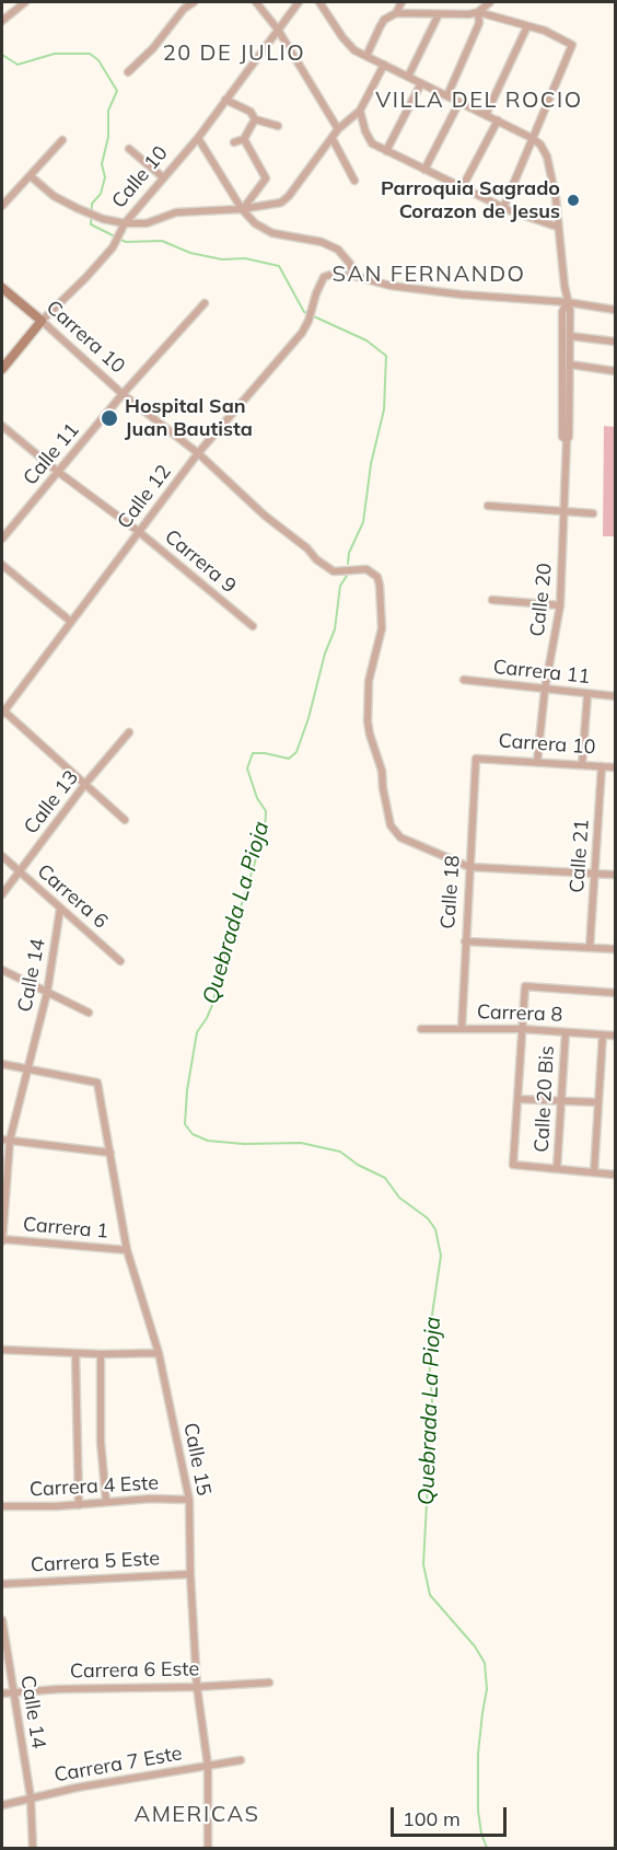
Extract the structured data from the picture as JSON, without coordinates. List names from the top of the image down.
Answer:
{
  "streets": {
    "main road": ["Calle 10", "Carrera 10"],
    "street": [
      "Calle 11",
      "Calle 12",
      "Carrera 9",
      "Calle 20",
      "Carrera 11",
      "Calle 13",
      "Calle 21",
      "Calle 18",
      "Carrera 6",
      "Calle 14",
      "Carrera 8",
      "Calle 20 Bis",
      "Carrera 1",
      "Calle 15",
      "Carrera 4 Este",
      "Carrera 5 Este",
      "Carrera 6 Este",
      "Carrera 7 Este"
    ]
  },
  "crossings": [
    ["Calle 10", "Carrera 10"],
    ["Carrera 10", "Calle 11"],
    ["Carrera 10", "Calle 12"],
    ["Carrera 10", "Calle 20"],
    ["Carrera 10", "Calle 21"],
    ["Carrera 10", "Calle 18"],
    ["Calle 11", "Carrera 9"],
    ["Calle 12", "Carrera 9"],
    ["Calle 20", "Carrera 11"],
    ["Calle 13", "Carrera 6"],
    ["Calle 18", "Carrera 8"],
    ["Carrera 6", "Calle 14"],
    ["Calle 14", "Carrera 1"],
    ["Calle 14", "Calle 15"],
    ["Calle 14", "Carrera 6 Este"],
    ["Calle 14", "Carrera 7 Este"],
    ["Carrera 8", "Calle 20 Bis"],
    ["Carrera 1", "Calle 15"],
    ["Calle 15", "Carrera 4 Este"],
    ["Calle 15", "Carrera 5 Este"],
    ["Calle 15", "Carrera 6 Este"],
    ["Calle 15", "Carrera 7 Este"]
  ],
  "districts": [
    "20 DE JULIO",
    "VILLA DEL ROCIO",
    "SAN FERNANDO",
    "AMERICAS"
  ],
  "water": ["Quebrada La Pioja"],
  "places": ["Parroquia Sagrado Corazon de Jesus", "Hospital San Juan Bautista"],
  "scale_bar": "100 m"
}
